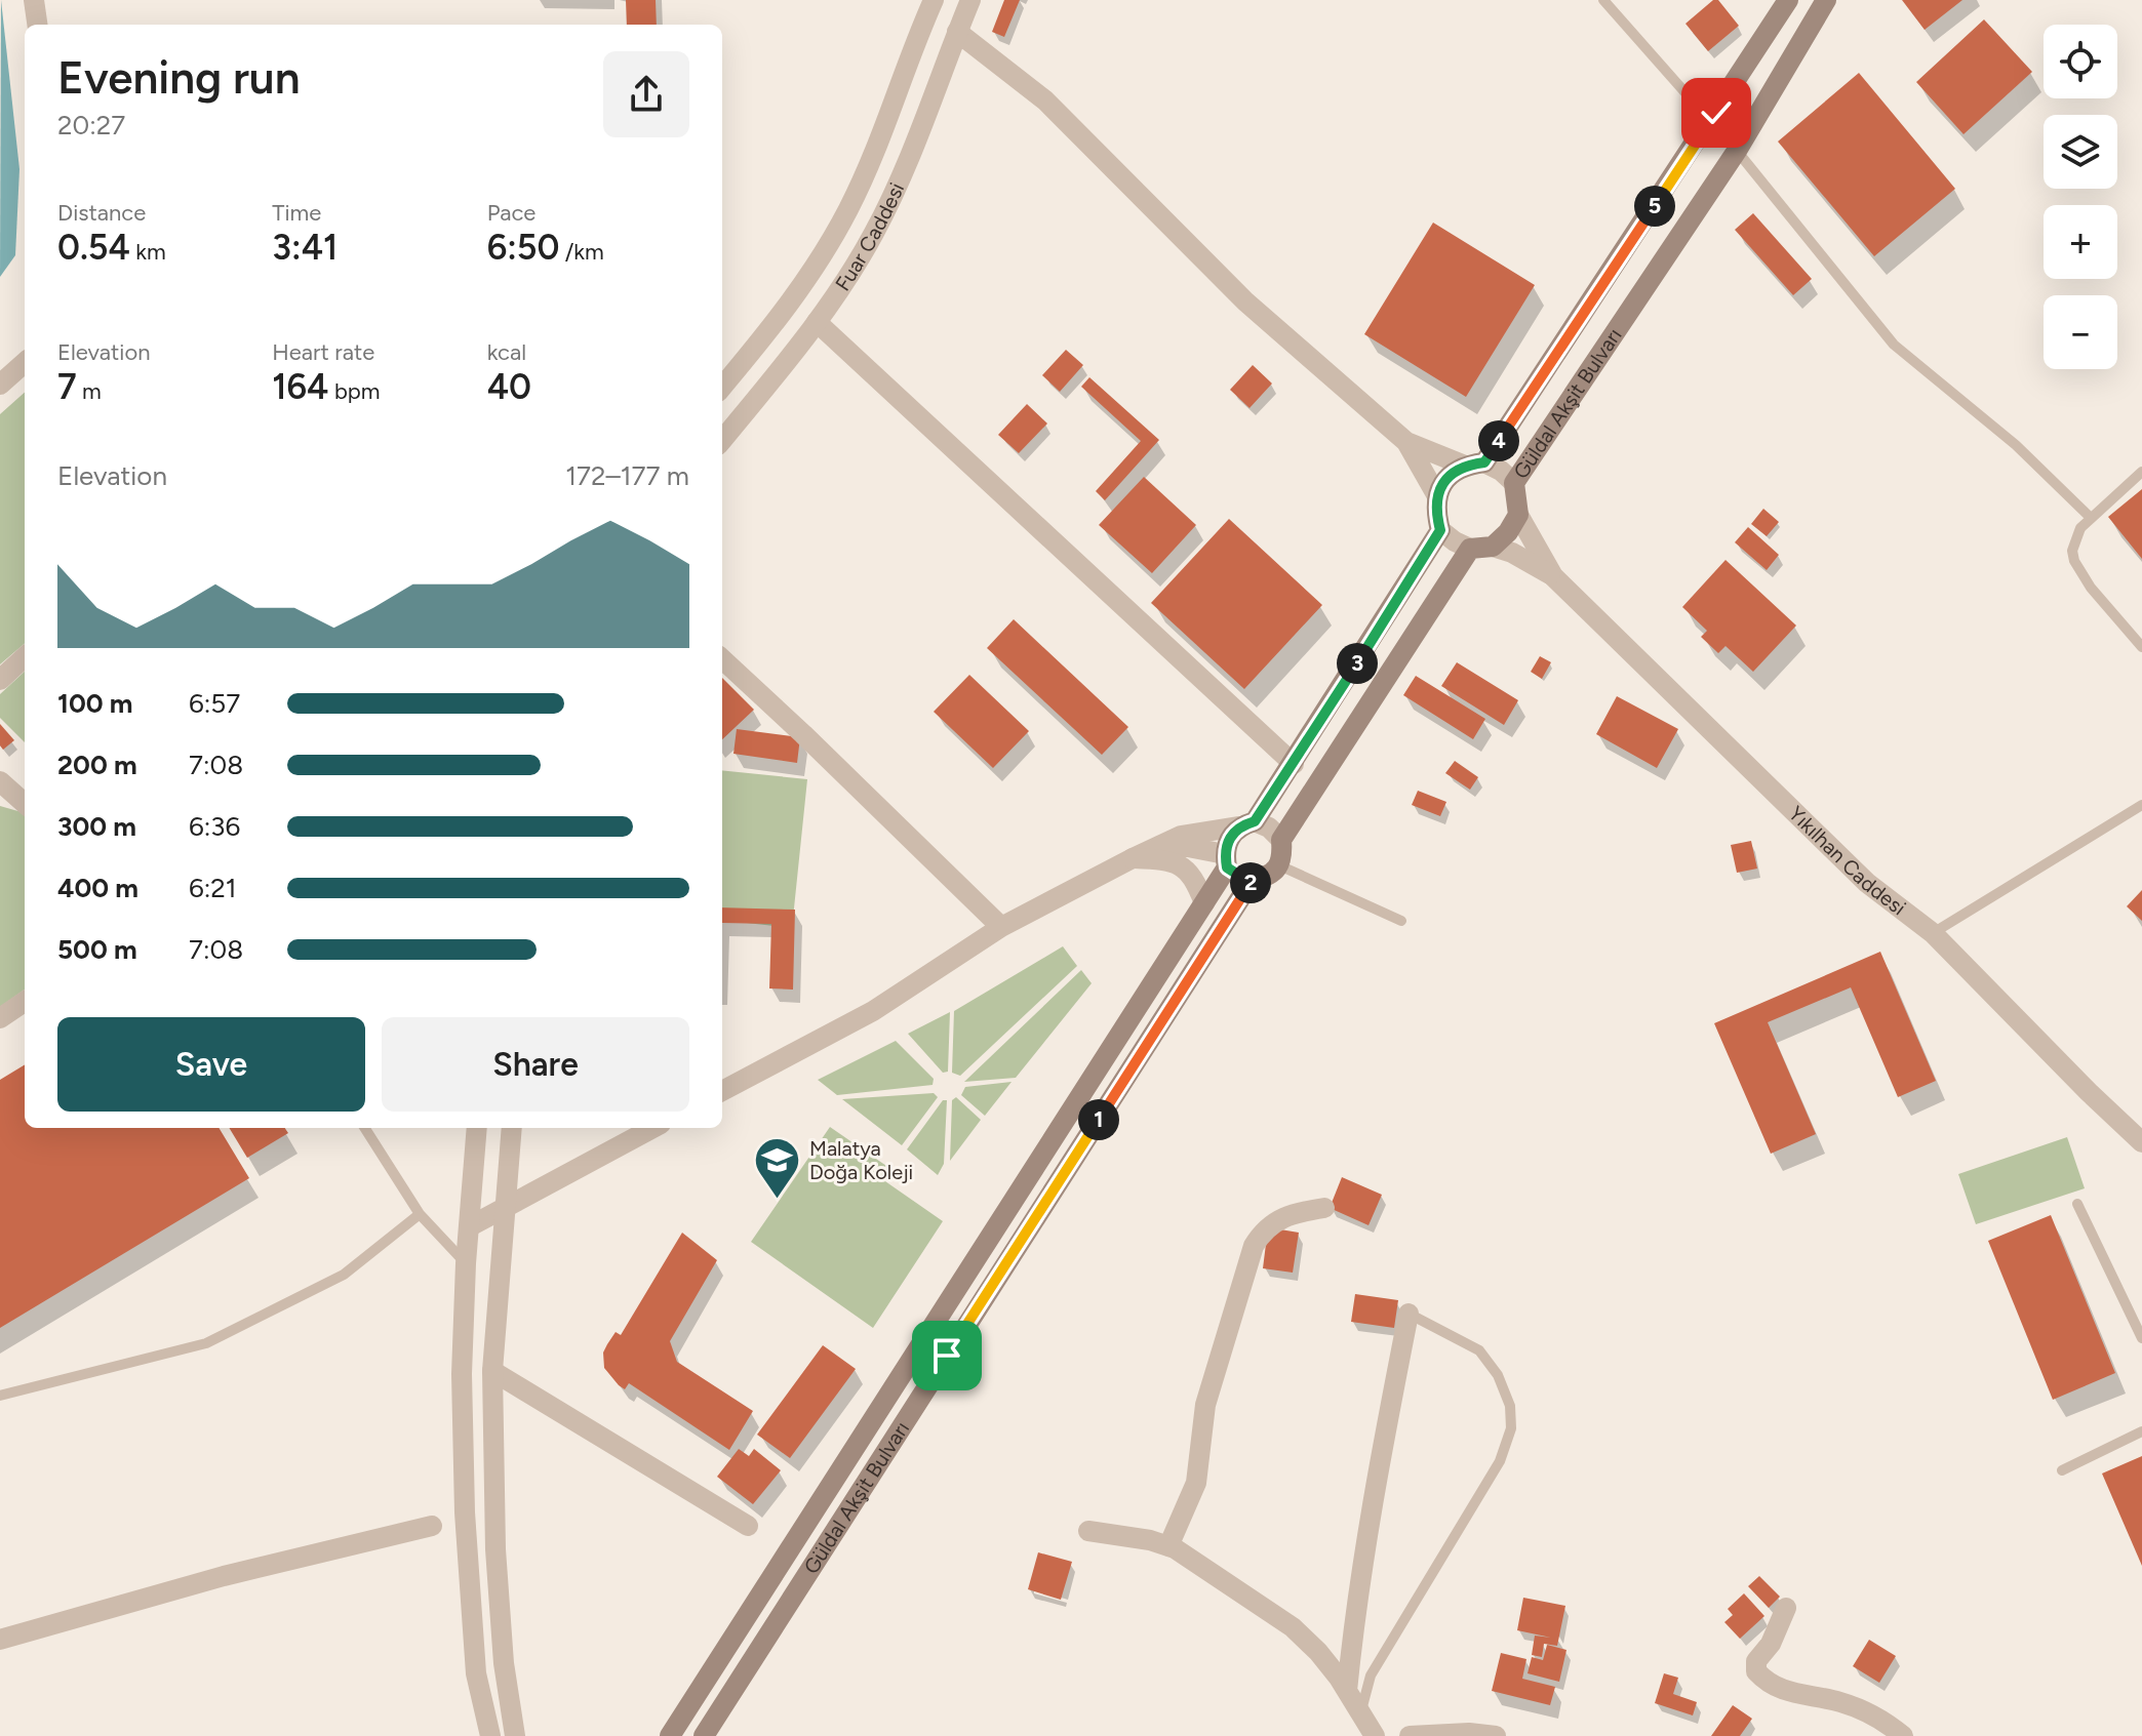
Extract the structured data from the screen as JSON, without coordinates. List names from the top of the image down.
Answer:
{
  "streets": {
    "main road": ["Güldal Akşit Bulvarı"],
    "street": ["Fuar Caddesi", "Yıkılhan Caddesi"]
  },
  "crossings": [
    ["Güldal Akşit Bulvarı", "Yıkılhan Caddesi"]
  ],
  "places": {
    "school or university": ["Malatya Doğa Koleji"]
  },
  "page": {
    "map_buttons": ["+", "−"],
    "heading": ["Evening run", "20:27"],
    "stats": [
      ["Distance", "0.54 km"],
      ["Time", "3:41"],
      ["Pace", "6:50 /km"],
      ["Elevation", "7 m"],
      ["Heart rate", "164 bpm"],
      ["kcal", "40"]
    ],
    "pins": [
      "5",
      "4",
      "3",
      "2",
      "1"
    ],
    "chart": ["Elevation", "172–177 m"],
    "list": [
      {
        "name": "100 m",
        "note": "6:57"
      },
      {
        "name": "200 m",
        "note": "7:08"
      },
      {
        "name": "300 m",
        "note": "6:36"
      },
      {
        "name": "400 m",
        "note": "6:21"
      },
      {
        "name": "500 m",
        "note": "7:08"
      }
    ],
    "buttons": ["Save", "Share"]
  }
}
